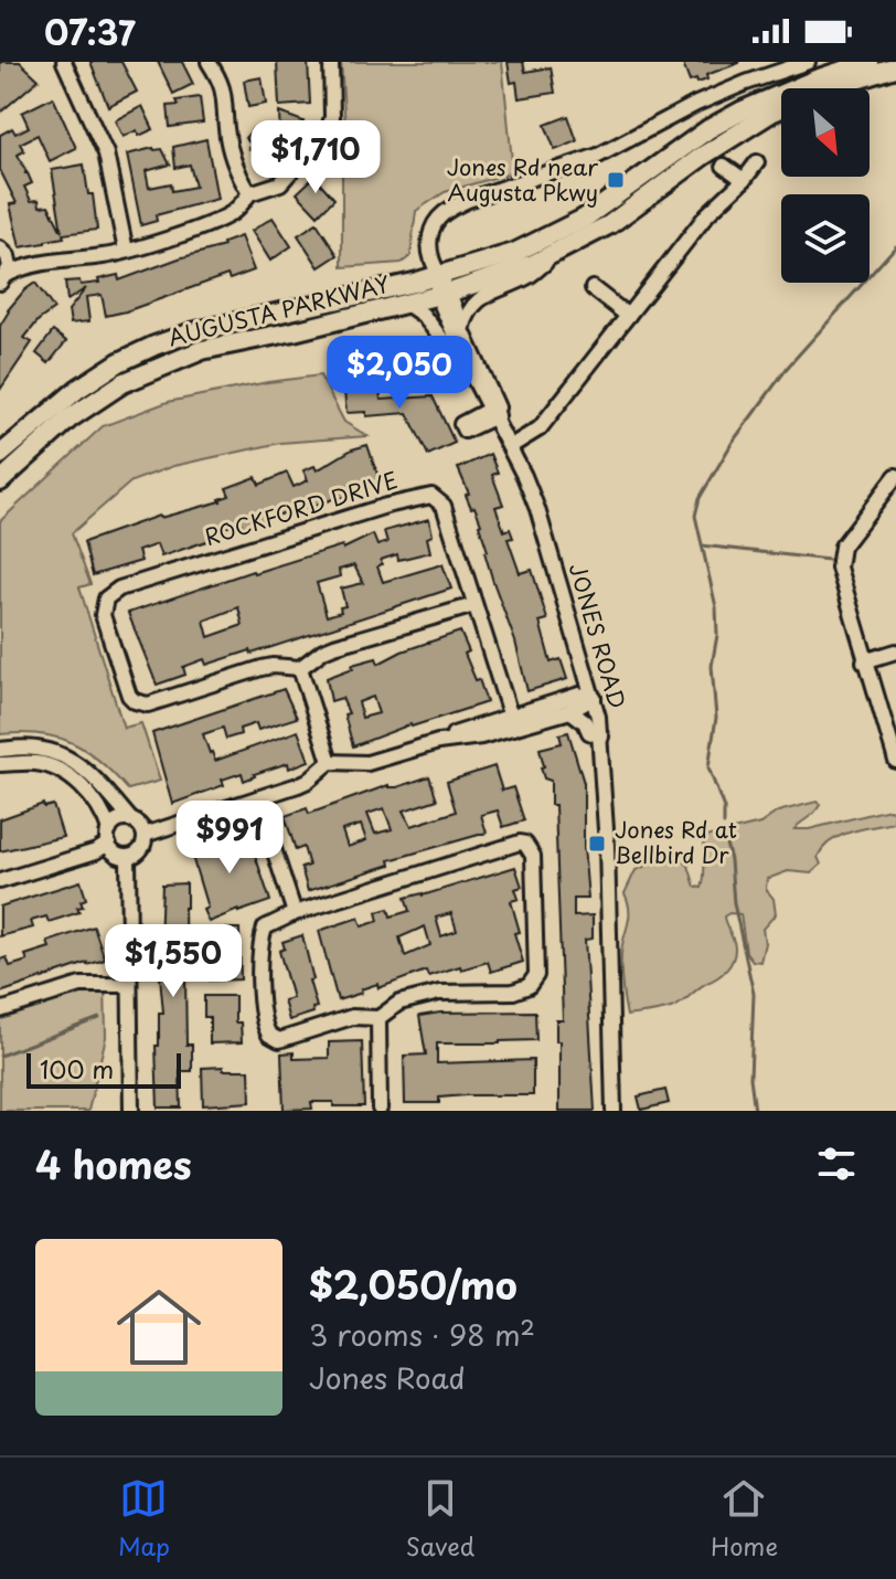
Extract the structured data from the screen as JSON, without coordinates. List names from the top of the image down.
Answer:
{
  "streets": {
    "main road": ["AUGUSTA PARKWAY"],
    "street": ["ROCKFORD DRIVE", "JONES ROAD"]
  },
  "crossings": [
    ["AUGUSTA PARKWAY", "JONES ROAD"]
  ],
  "places": {
    "transit": ["Jones Rd near Augusta Pkwy", "Jones Rd at Bellbird Dr"]
  },
  "scale_bar": "100 m",
  "north": "bottom right",
  "page": {
    "status": "07:37",
    "price": [
      "$1,710",
      "$2,050",
      "$991",
      "$1,550"
    ],
    "scale": "100 m",
    "heading": "4 homes",
    "list": [
      {
        "name": "$2,050/mo",
        "note": "3 rooms · 98 m² · Jones Road"
      }
    ],
    "tabs": ["Map", "Saved", "Home"]
  }
}
